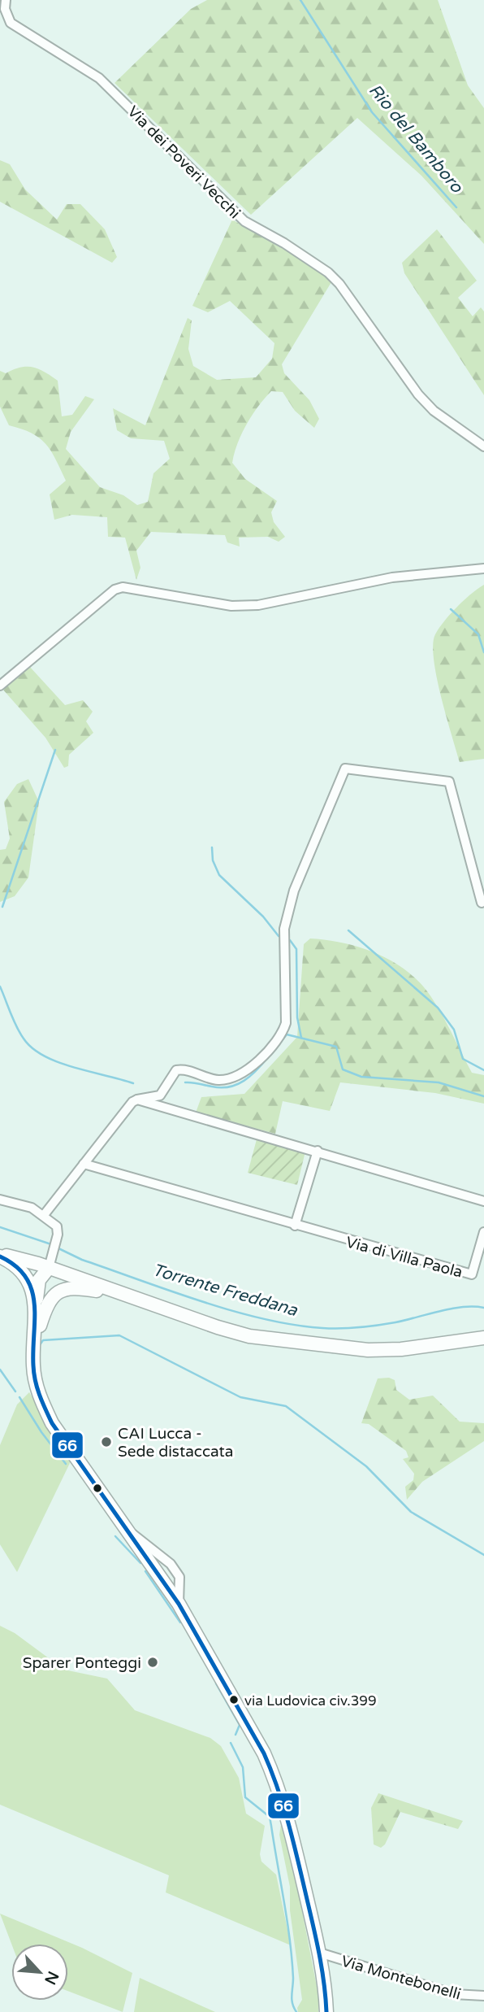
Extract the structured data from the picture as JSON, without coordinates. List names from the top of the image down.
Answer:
{
  "streets": {
    "street": ["Via dei Poveri Vecchi", "Via di Villa Paola", "Via Montebonelli"]
  },
  "water": ["Rio del Bamboro", "Torrente Freddana"],
  "places": ["CAI Lucca - Sede distaccata", "Sparer Ponteggi", "via Ludovica civ.399"],
  "lines": ["transit line 66"],
  "north": "bottom right"
}
